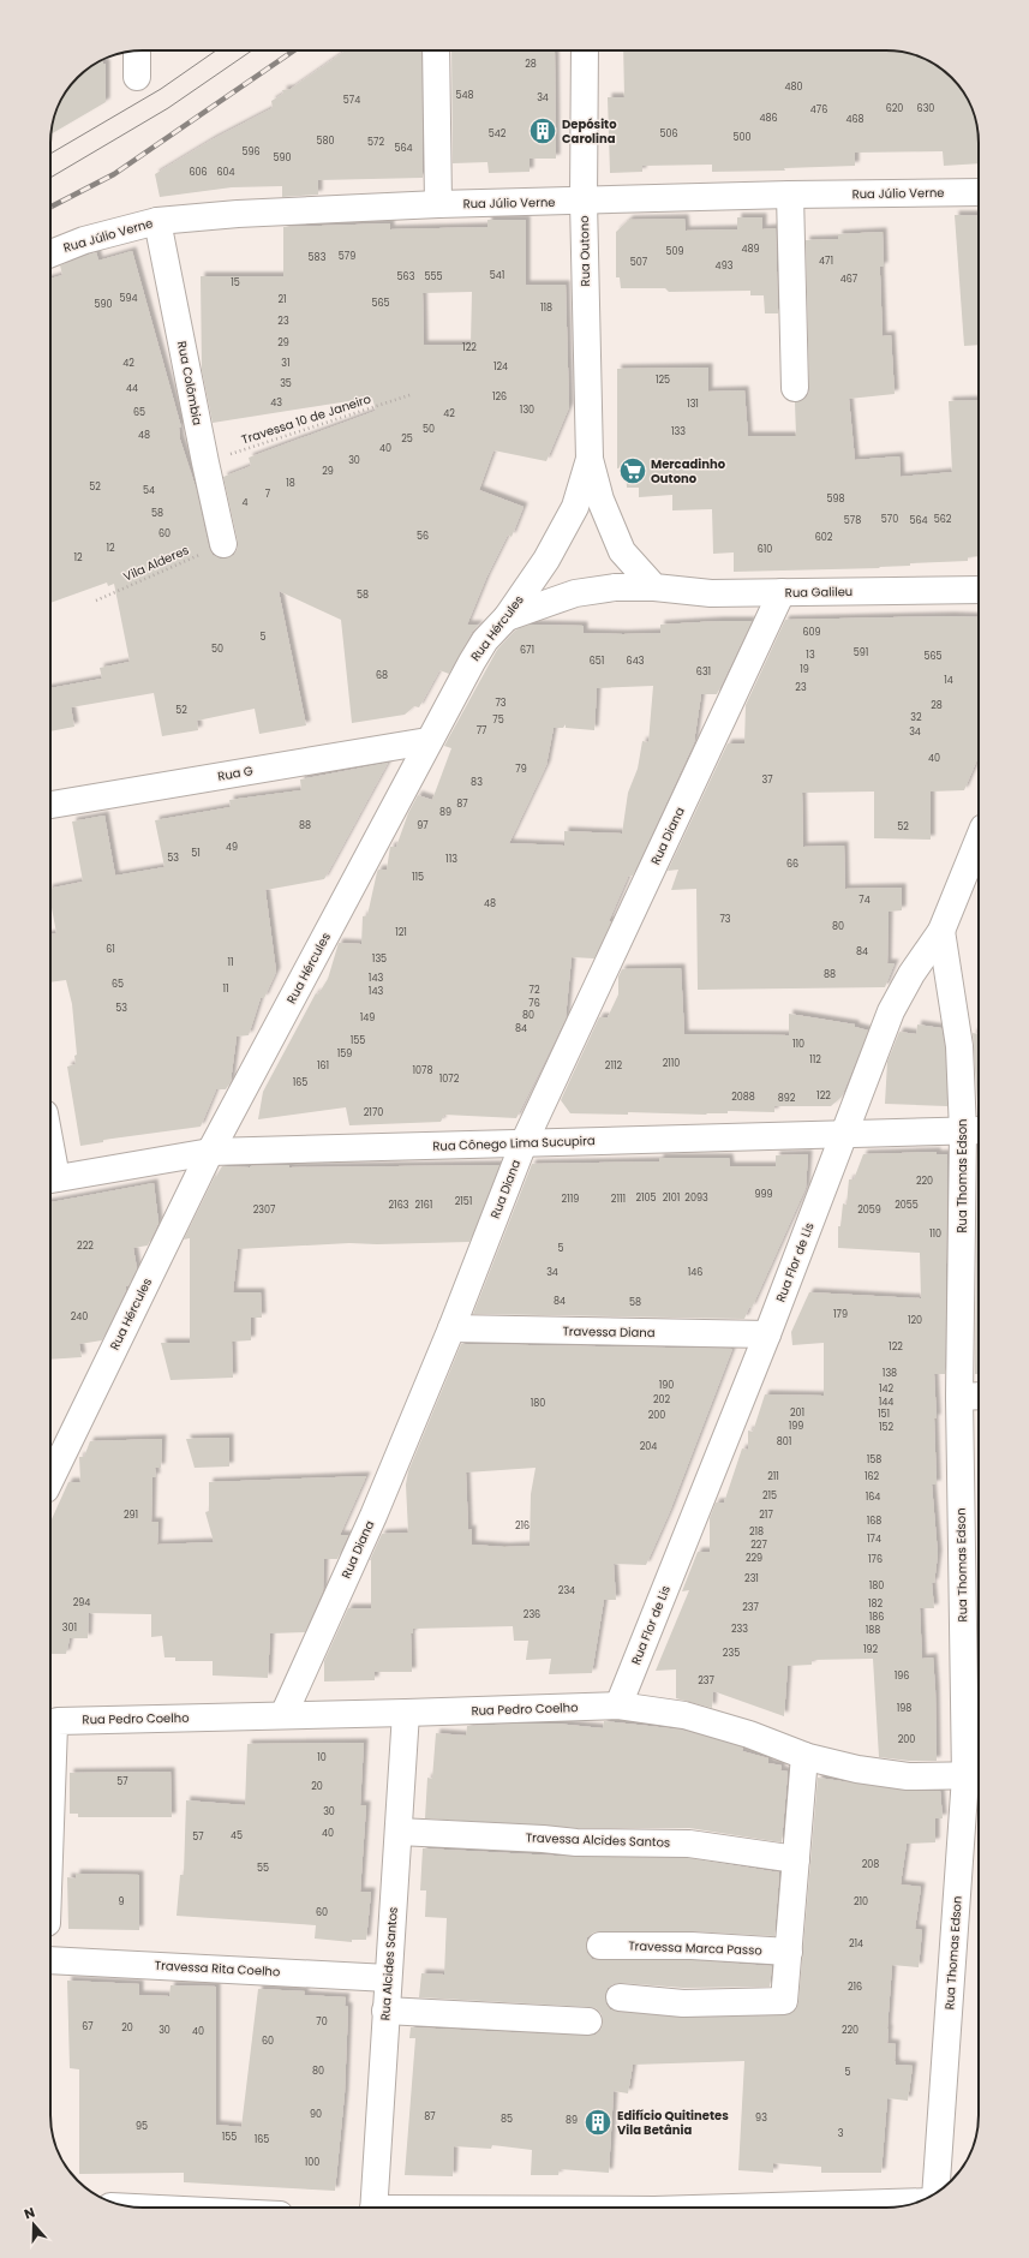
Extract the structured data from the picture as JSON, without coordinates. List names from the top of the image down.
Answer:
{
  "streets": {
    "street": [
      "Rua Júlio Verne",
      "Rua Outono",
      "Rua Colômbia",
      "Rua Galileu",
      "Rua Hércules",
      "Rua G",
      "Rua Diana",
      "Rua Cônego Lima Sucupira",
      "Rua Thomas Edson",
      "Rua Flor de Lis",
      "Travessa Diana",
      "Rua Pedro Coelho",
      "Travessa Alcides Santos",
      "Travessa Marca Passo",
      "Rua Alcides Santos",
      "Travessa Rita Coelho"
    ],
    "path": ["Travessa 10 de Janeiro", "Vila Alderes"]
  },
  "crossings": [
    ["Rua Júlio Verne", "Rua Outono"],
    ["Rua Júlio Verne", "Rua Colômbia"],
    ["Rua Outono", "Rua Hércules"],
    ["Rua Colômbia", "Travessa 10 de Janeiro"],
    ["Rua Colômbia", "Vila Alderes"],
    ["Rua Galileu", "Rua Hércules"],
    ["Rua Galileu", "Rua Diana"],
    ["Rua Hércules", "Rua G"],
    ["Rua Hércules", "Rua Cônego Lima Sucupira"],
    ["Rua Diana", "Rua Cônego Lima Sucupira"],
    ["Rua Diana", "Travessa Diana"],
    ["Rua Diana", "Rua Pedro Coelho"],
    ["Rua Cônego Lima Sucupira", "Rua Thomas Edson"],
    ["Rua Cônego Lima Sucupira", "Rua Flor de Lis"],
    ["Rua Thomas Edson", "Rua Flor de Lis"],
    ["Rua Thomas Edson", "Rua Pedro Coelho"],
    ["Rua Flor de Lis", "Travessa Diana"],
    ["Rua Flor de Lis", "Rua Pedro Coelho"],
    ["Rua Pedro Coelho", "Rua Alcides Santos"],
    ["Travessa Alcides Santos", "Rua Alcides Santos"],
    ["Rua Alcides Santos", "Travessa Rita Coelho"]
  ],
  "places": {
    "building": ["Depósito Carolina", "Edifício Quitinetes Vila Betânia"],
    "supermarket": ["Mercadinho Outono"]
  },
  "house_numbers": [
    "28",
    "480",
    "548",
    "34",
    "574",
    "620",
    "630",
    "476",
    "486",
    "468",
    "542",
    "506",
    "500",
    "580",
    "572",
    "564",
    "596",
    "590",
    "606",
    "604",
    "489",
    "509",
    "579",
    "583",
    "471",
    "507",
    "493",
    "541",
    "563",
    "555",
    "467",
    "15",
    "594",
    "21",
    "565",
    "590",
    "118",
    "23",
    "29",
    "122",
    "42",
    "31",
    "124",
    "125",
    "35",
    "44",
    "126",
    "43",
    "131",
    "130",
    "65",
    "42",
    "50",
    "133",
    "48",
    "25",
    "40",
    "30",
    "29",
    "18",
    "52",
    "54",
    "7",
    "598",
    "4",
    "58",
    "570",
    "562",
    "578",
    "564",
    "60",
    "56",
    "602",
    "12",
    "610",
    "12",
    "58",
    "609",
    "5",
    "50",
    "671",
    "591",
    "13",
    "565",
    "651",
    "643",
    "19",
    "631",
    "68",
    "14",
    "23",
    "73",
    "28",
    "52",
    "32",
    "75",
    "77",
    "34",
    "40",
    "79",
    "37",
    "83",
    "87",
    "89",
    "88",
    "97",
    "52",
    "49",
    "51",
    "53",
    "113",
    "66",
    "115",
    "74",
    "48",
    "73",
    "80",
    "121",
    "61",
    "84",
    "135",
    "11",
    "88",
    "143",
    "65",
    "11",
    "72",
    "143",
    "76",
    "53",
    "80",
    "149",
    "84",
    "155",
    "110",
    "159",
    "112",
    "2110",
    "161",
    "2112",
    "1078",
    "1072",
    "165",
    "122",
    "2088",
    "892",
    "2170",
    "220",
    "999",
    "2105",
    "2101",
    "2093",
    "2119",
    "2111",
    "2151",
    "2163",
    "2161",
    "2055",
    "2307",
    "2059",
    "110",
    "222",
    "5",
    "34",
    "146",
    "84",
    "58",
    "179",
    "240",
    "120",
    "122",
    "138",
    "190",
    "142",
    "202",
    "144",
    "180",
    "201",
    "151",
    "200",
    "199",
    "152",
    "801",
    "204",
    "158",
    "211",
    "162",
    "215",
    "164",
    "291",
    "217",
    "168",
    "216",
    "218",
    "174",
    "227",
    "229",
    "176",
    "231",
    "180",
    "234",
    "294",
    "182",
    "237",
    "236",
    "186",
    "301",
    "233",
    "188",
    "192",
    "235",
    "196",
    "237",
    "198",
    "200",
    "10",
    "57",
    "20",
    "30",
    "40",
    "45",
    "57",
    "208",
    "55",
    "9",
    "210",
    "60",
    "214",
    "216",
    "70",
    "67",
    "20",
    "30",
    "220",
    "40",
    "60",
    "80",
    "5",
    "90",
    "87",
    "93",
    "85",
    "89",
    "95",
    "3",
    "155",
    "165",
    "100"
  ],
  "north": "top"
}
